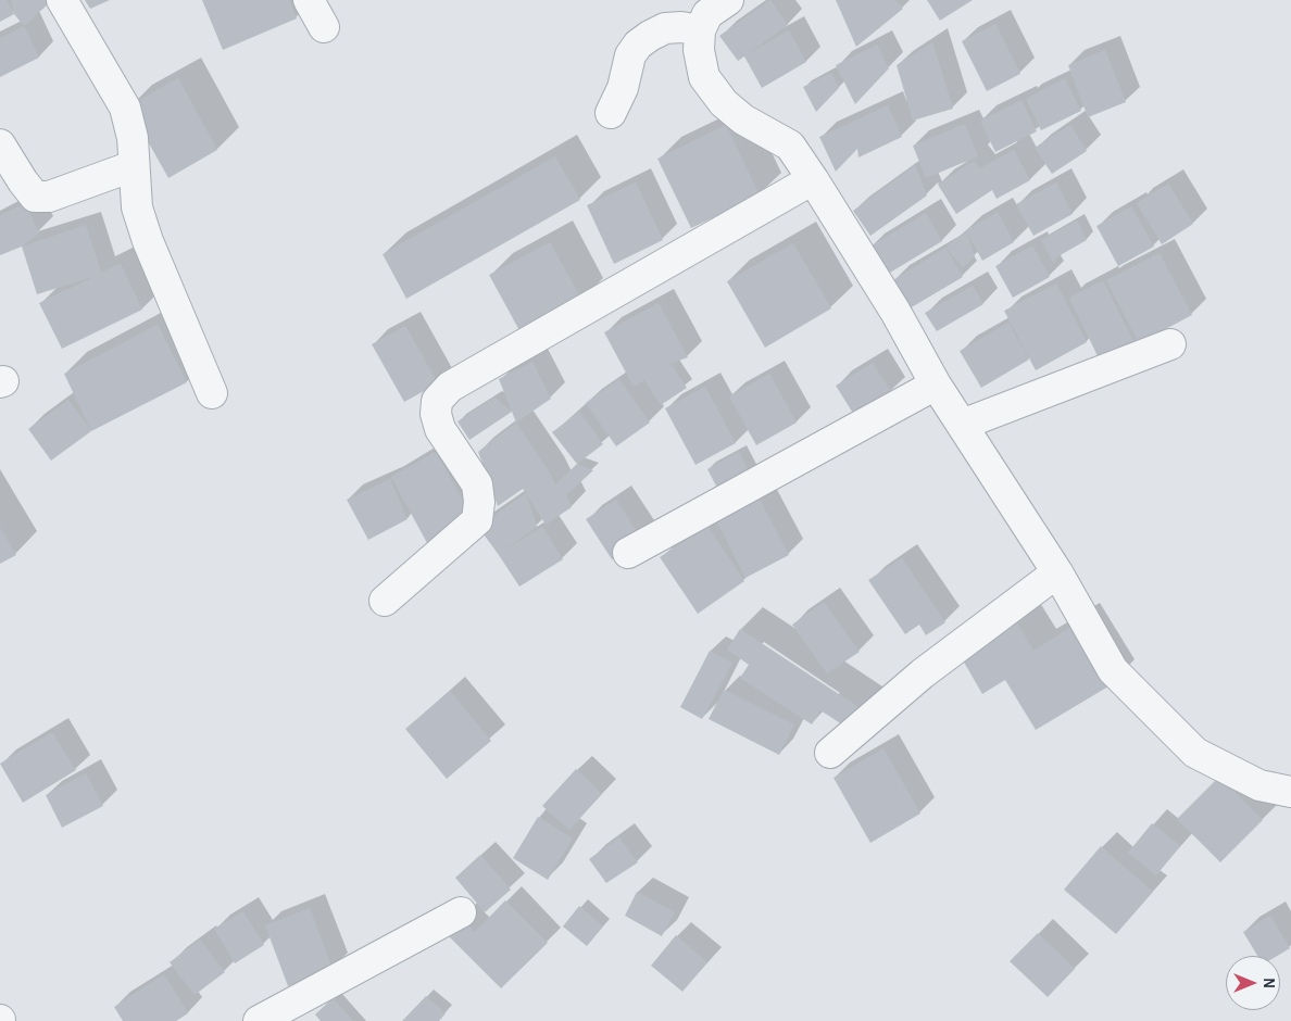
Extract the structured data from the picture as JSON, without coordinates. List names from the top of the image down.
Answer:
{
  "north": "right"
}
